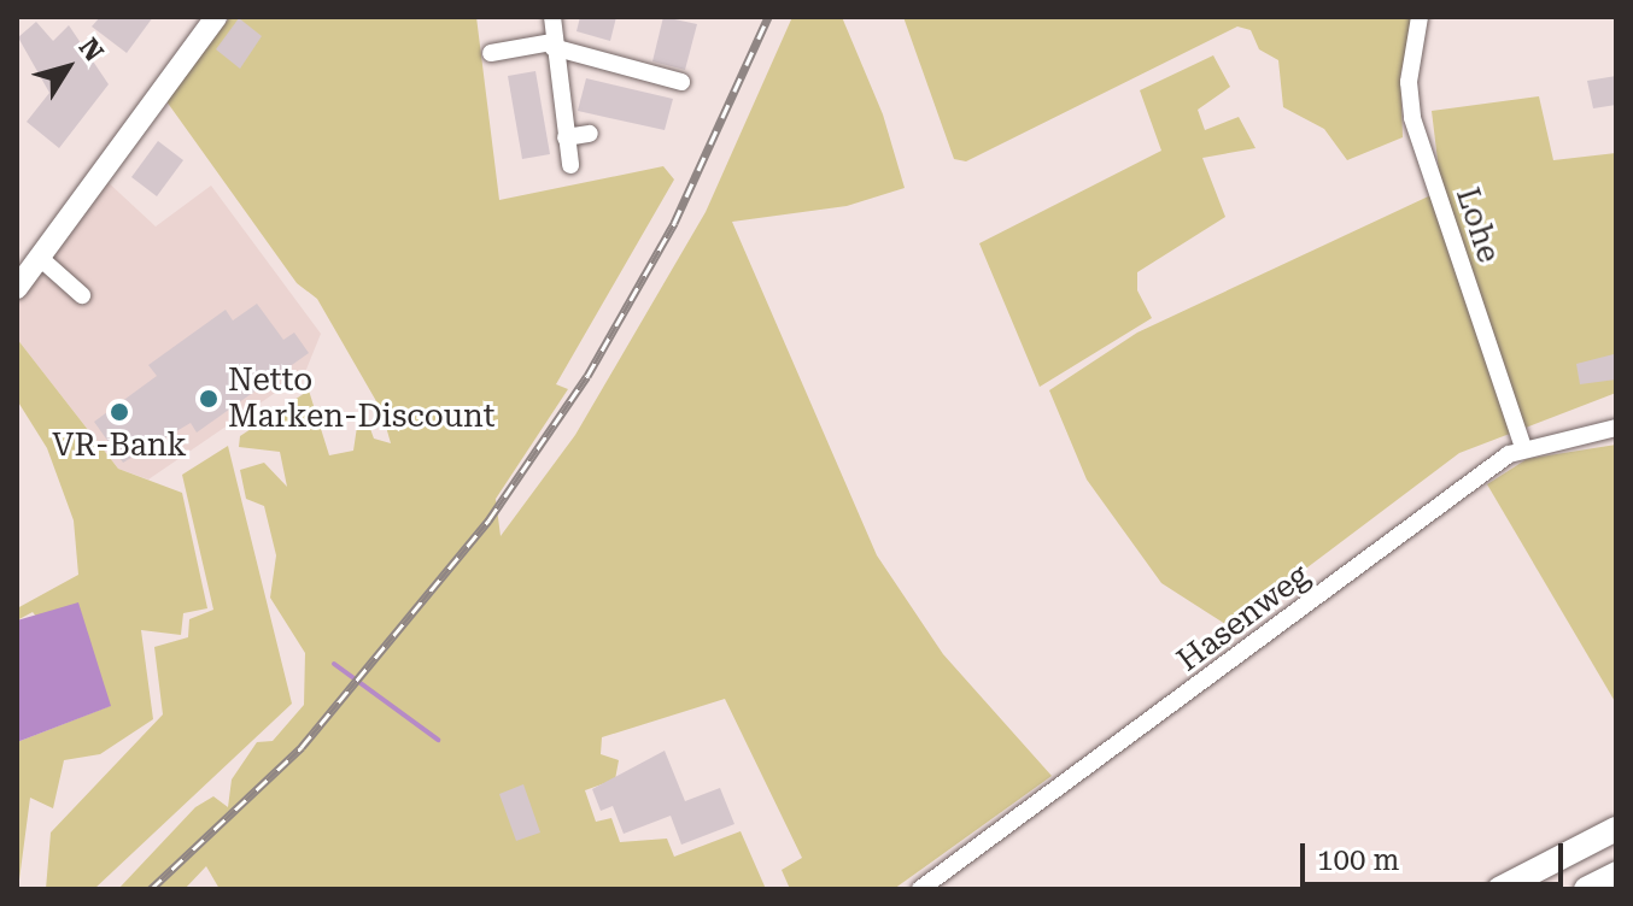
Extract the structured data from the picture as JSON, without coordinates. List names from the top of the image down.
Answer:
{
  "streets": {
    "street": ["Lohe", "Hasenweg"]
  },
  "crossings": [
    ["Lohe", "Hasenweg"]
  ],
  "places": ["Netto Marken-Discount", "VR-Bank"],
  "scale_bar": "100 m",
  "north": "top right"
}
